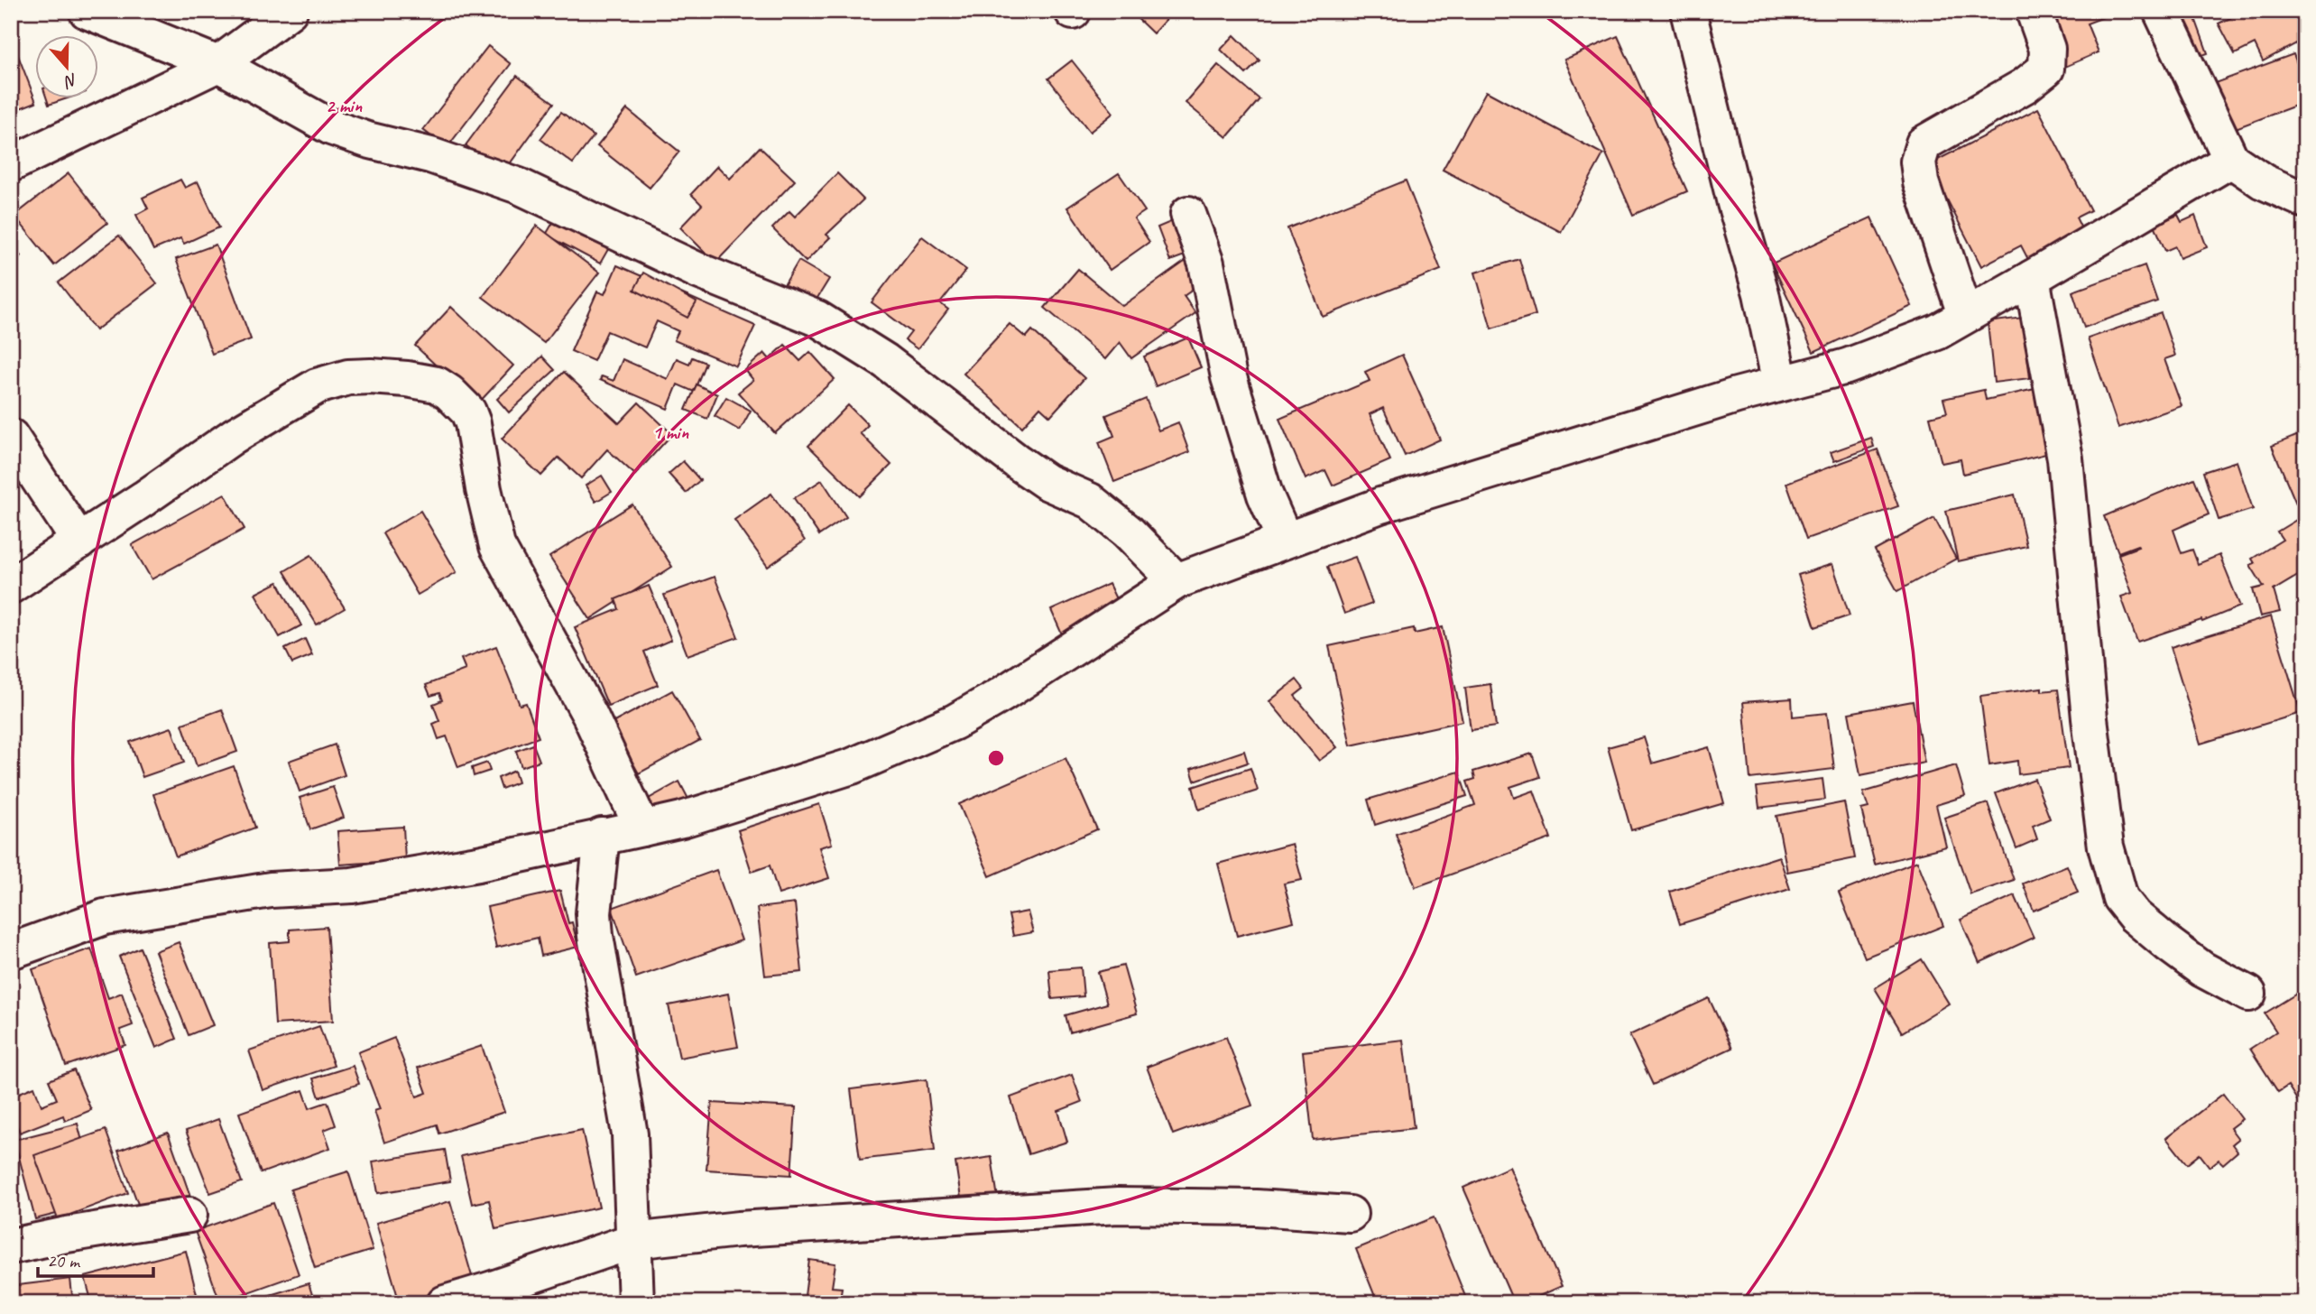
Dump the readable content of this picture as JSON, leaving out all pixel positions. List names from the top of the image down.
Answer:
{
  "scale_bar": "20 m",
  "north": "bottom",
  "rings": ["2 min", "1 min"]
}
